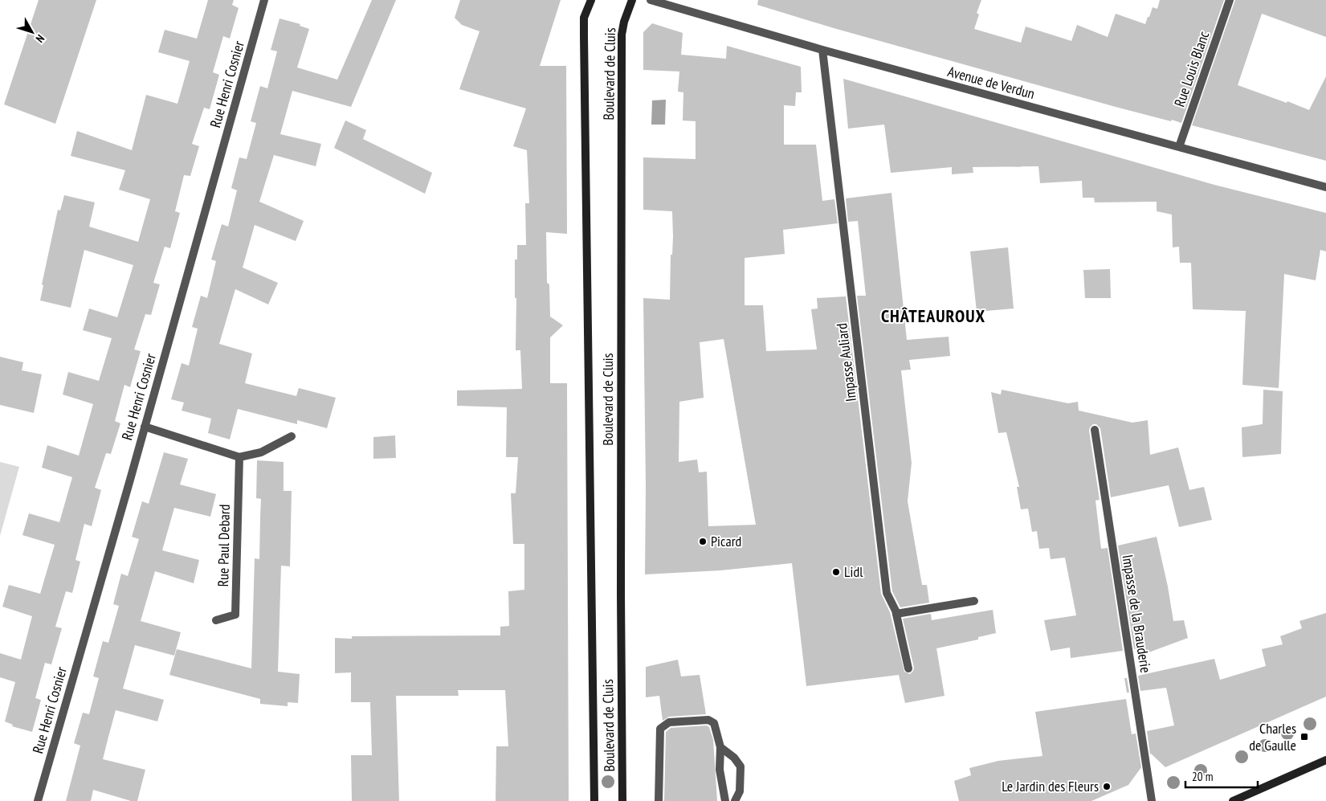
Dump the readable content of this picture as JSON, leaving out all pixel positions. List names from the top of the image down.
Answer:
{
  "streets": {
    "main road": ["Boulevard de Cluis"],
    "street": [
      "Rue Louis Blanc",
      "Avenue de Verdun",
      "Rue Henri Cosnier",
      "Impasse Auliard",
      "Rue Paul Debard",
      "Impasse de la Brauderie"
    ]
  },
  "crossings": [
    ["Rue Louis Blanc", "Avenue de Verdun"],
    ["Avenue de Verdun", "Impasse Auliard"]
  ],
  "districts": ["CHÂTEAUROUX"],
  "places": {
    "other": ["Picard", "Lidl", "Le Jardin des Fleurs"],
    "transit": ["Charles de Gaulle"]
  },
  "scale_bar": "20 m",
  "north": "bottom right"
}
